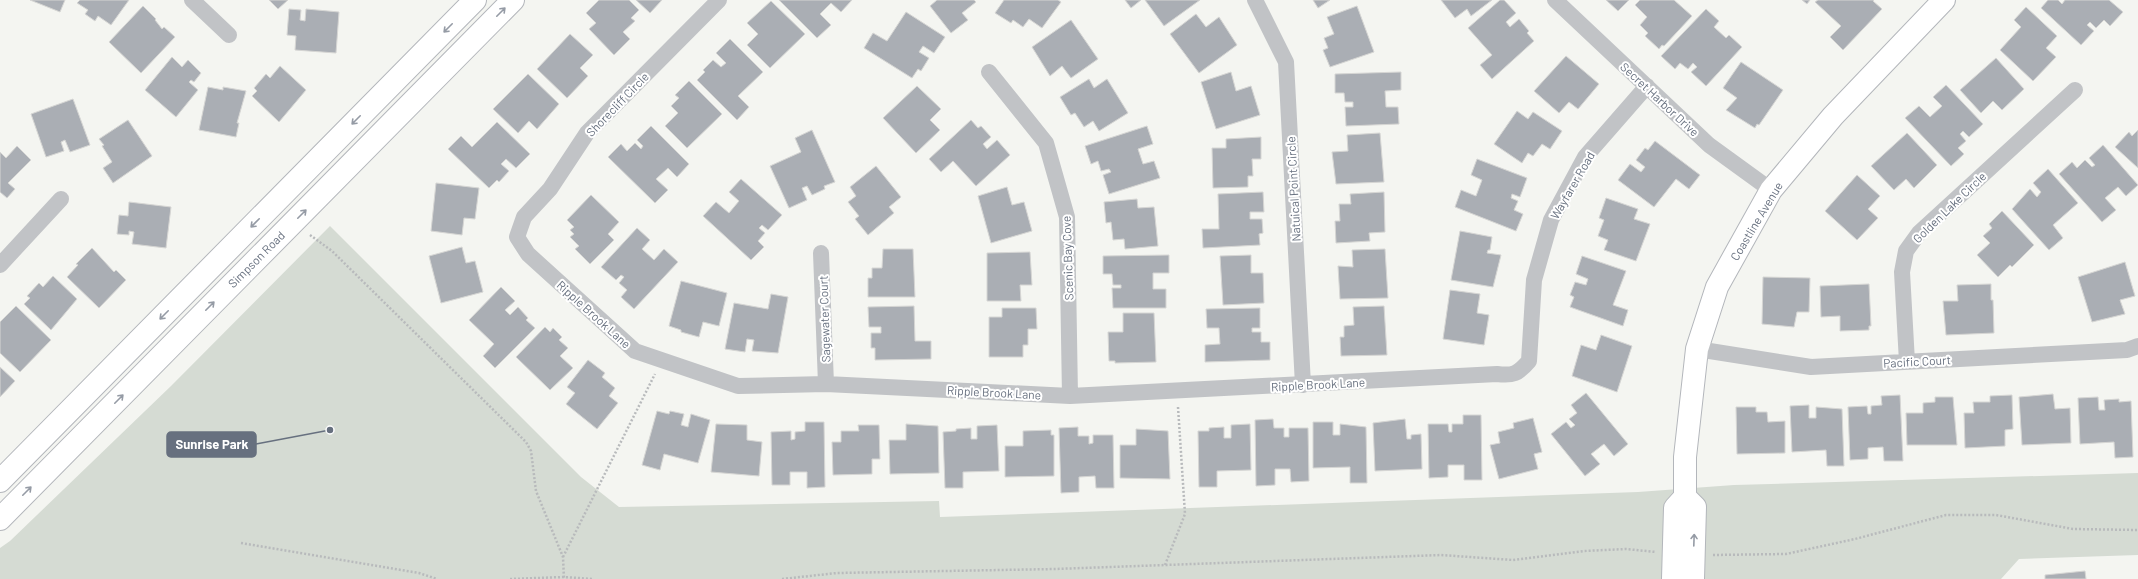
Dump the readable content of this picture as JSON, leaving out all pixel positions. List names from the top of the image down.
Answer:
{
  "streets": {
    "main road": ["Coastline Avenue", "Simpson Road"],
    "street": [
      "Secret Harbor Drive",
      "Shorecliff Circle",
      "Wayfarer Road",
      "Natuical Point Circle",
      "Golden Lake Circle",
      "Scenic Bay Cove",
      "Ripple Brook Lane",
      "Sagewater Court",
      "Pacific Court"
    ]
  },
  "crossings": [
    ["Secret Harbor Drive", "Wayfarer Road"],
    ["Secret Harbor Drive", "Coastline Avenue"],
    ["Shorecliff Circle", "Ripple Brook Lane"],
    ["Wayfarer Road", "Ripple Brook Lane"],
    ["Natuical Point Circle", "Ripple Brook Lane"],
    ["Golden Lake Circle", "Pacific Court"],
    ["Coastline Avenue", "Pacific Court"],
    ["Scenic Bay Cove", "Ripple Brook Lane"],
    ["Ripple Brook Lane", "Sagewater Court"]
  ],
  "places": ["Sunrise Park"]
}
